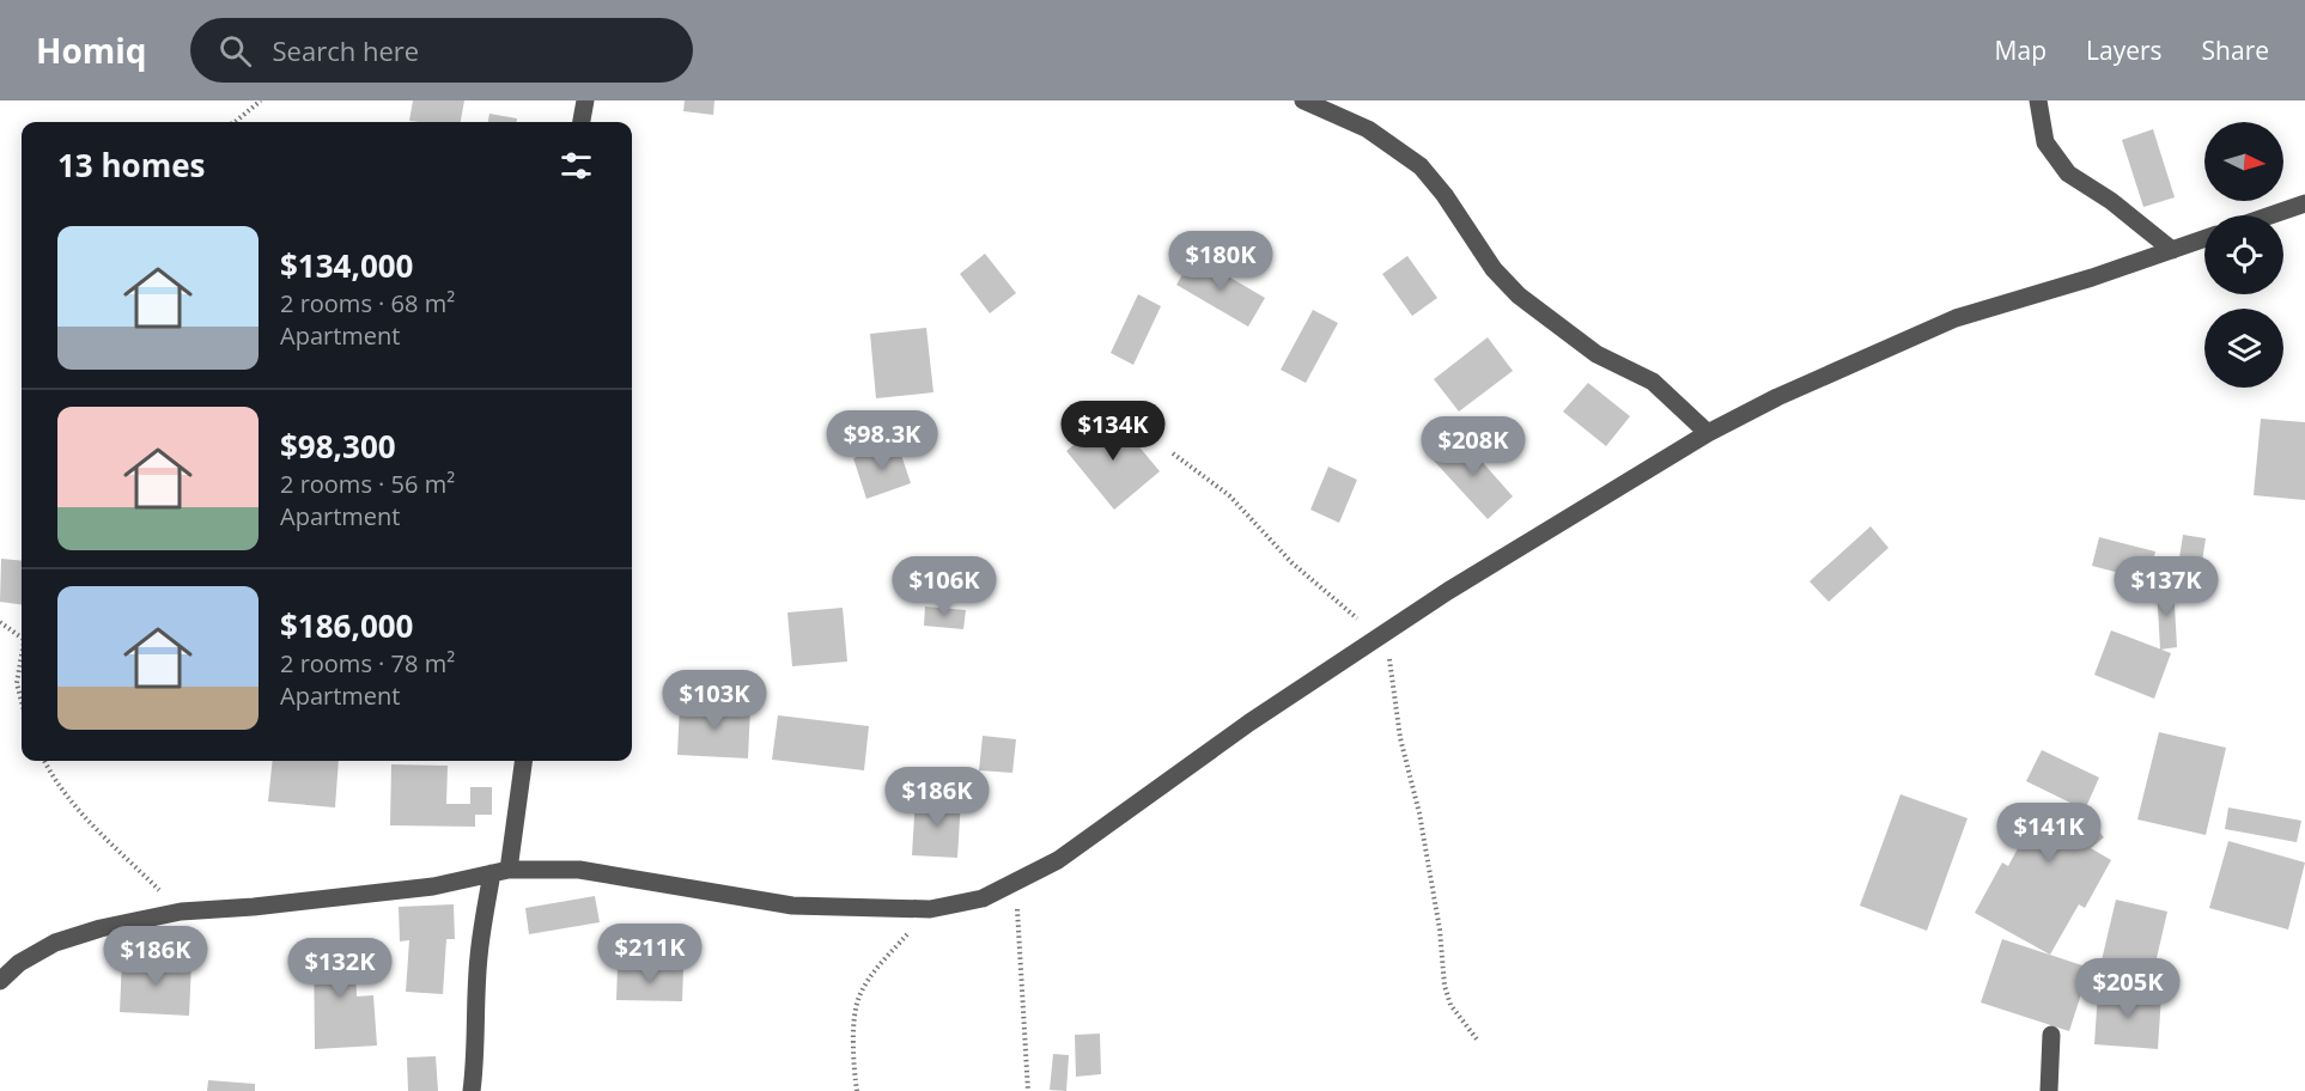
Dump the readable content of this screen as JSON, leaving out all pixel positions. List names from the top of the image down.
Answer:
{
  "north": "right",
  "page": {
    "header": "Homiq",
    "search": "Search here",
    "nav": ["Map", "Layers", "Share"],
    "heading": "13 homes",
    "list": [
      {
        "name": "$134,000",
        "note": "2 rooms · 68 m² · Apartment"
      },
      {
        "name": "$98,300",
        "note": "2 rooms · 56 m² · Apartment"
      },
      {
        "name": "$186,000",
        "note": "2 rooms · 78 m² · Apartment"
      }
    ],
    "price": [
      "$180K",
      "$134K",
      "$98.3K",
      "$208K",
      "$106K",
      "$137K",
      "$103K",
      "$186K",
      "$141K",
      "$211K",
      "$186K",
      "$132K",
      "$205K"
    ]
  }
}
